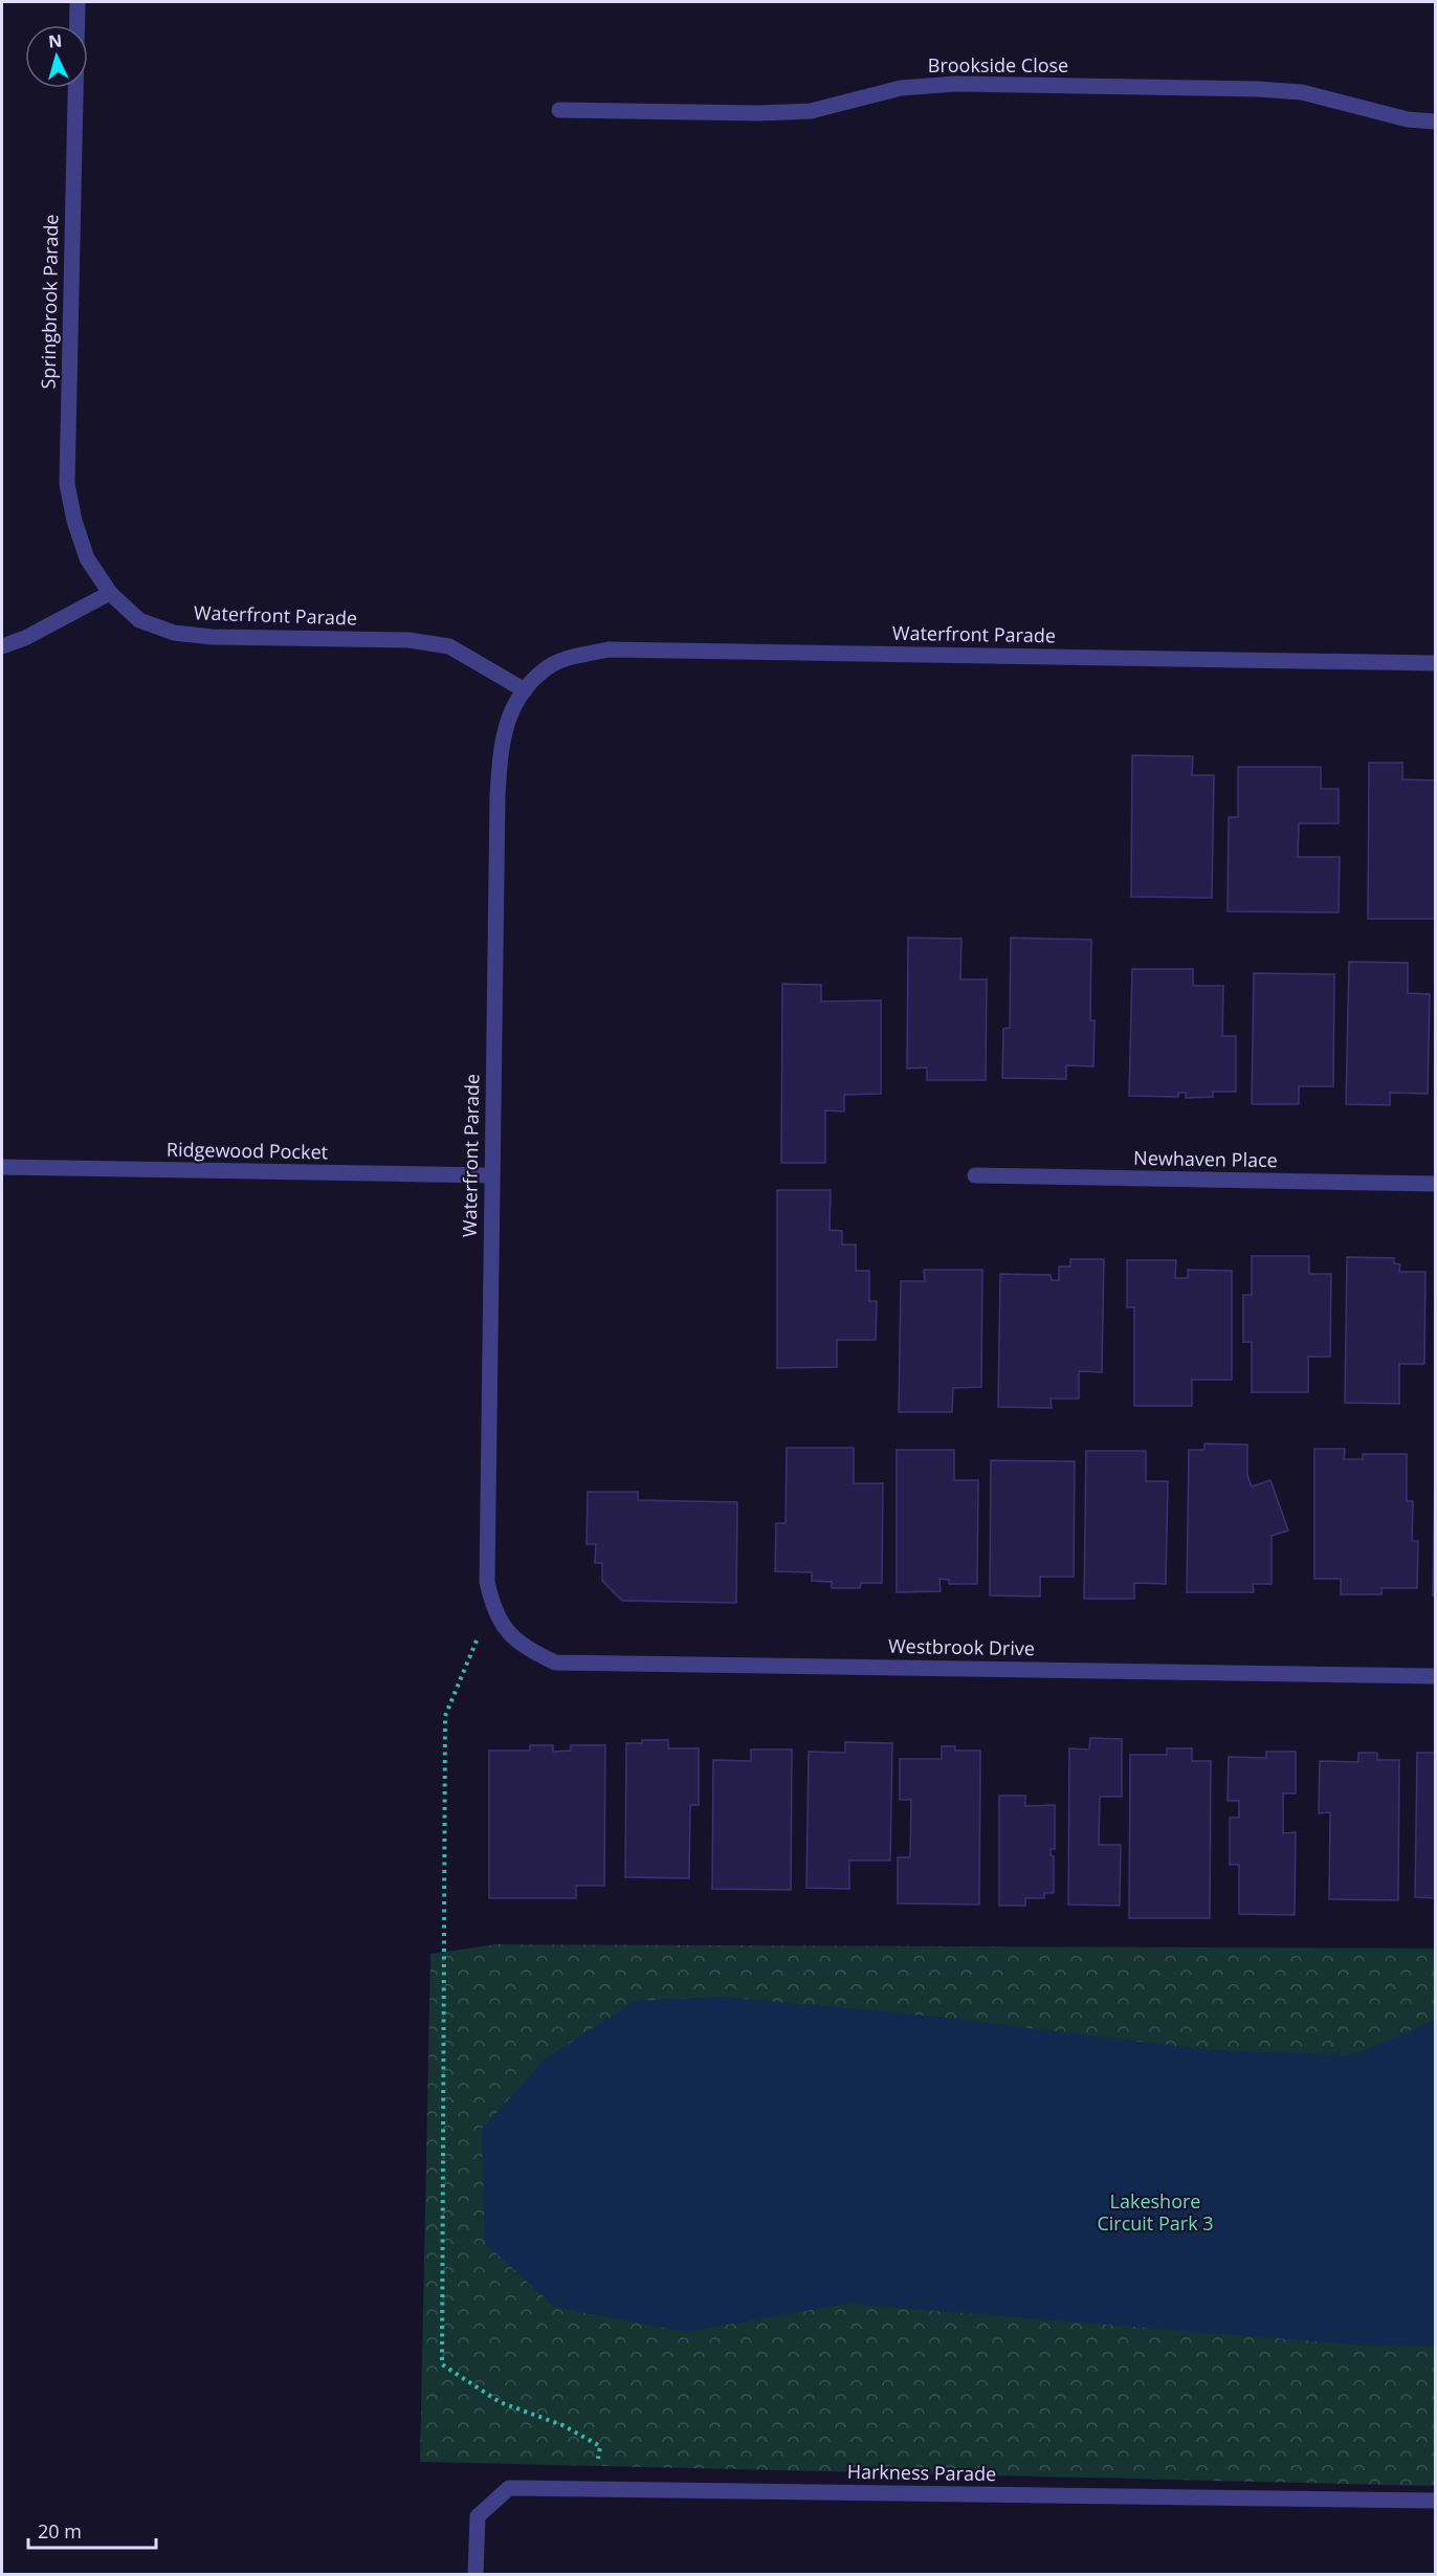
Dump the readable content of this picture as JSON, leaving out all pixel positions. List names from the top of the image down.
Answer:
{
  "streets": {
    "street": [
      "Brookside Close",
      "Springbrook Parade",
      "Waterfront Parade",
      "Ridgewood Pocket",
      "Newhaven Place",
      "Westbrook Drive",
      "Harkness Parade"
    ]
  },
  "crossings": [
    ["Springbrook Parade", "Waterfront Parade"],
    ["Waterfront Parade", "Ridgewood Pocket"],
    ["Waterfront Parade", "Westbrook Drive"]
  ],
  "parks": ["Lakeshore Circuit Park 3"],
  "scale_bar": "20 m",
  "north": "top"
}
